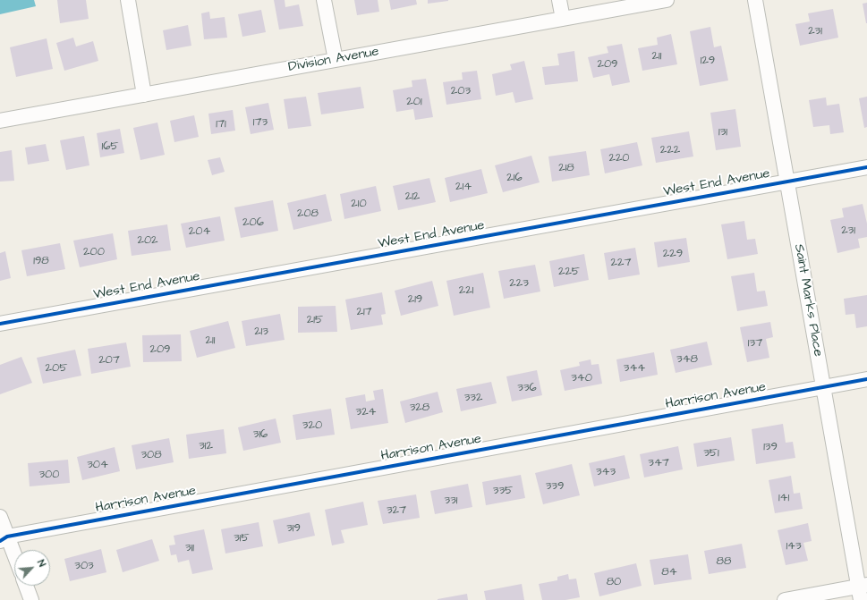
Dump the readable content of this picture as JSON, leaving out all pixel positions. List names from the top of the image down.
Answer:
{
  "streets": {
    "street": [
      "Division Avenue",
      "West End Avenue",
      "Saint Marks Place",
      "Harrison Avenue"
    ]
  },
  "crossings": [
    ["West End Avenue", "Saint Marks Place"],
    ["Saint Marks Place", "Harrison Avenue"]
  ],
  "house_numbers": [
    "231",
    "211",
    "129",
    "209",
    "203",
    "201",
    "173",
    "171",
    "131",
    "165",
    "222",
    "220",
    "218",
    "216",
    "214",
    "212",
    "210",
    "208",
    "206",
    "231",
    "204",
    "202",
    "200",
    "229",
    "198",
    "227",
    "225",
    "223",
    "221",
    "219",
    "217",
    "215",
    "213",
    "211",
    "137",
    "209",
    "348",
    "207",
    "205",
    "344",
    "340",
    "336",
    "332",
    "328",
    "324",
    "320",
    "316",
    "312",
    "139",
    "351",
    "308",
    "347",
    "304",
    "343",
    "300",
    "339",
    "335",
    "141",
    "331",
    "327",
    "319",
    "315",
    "143",
    "311",
    "88",
    "303",
    "84",
    "80"
  ],
  "north": "top right"
}
